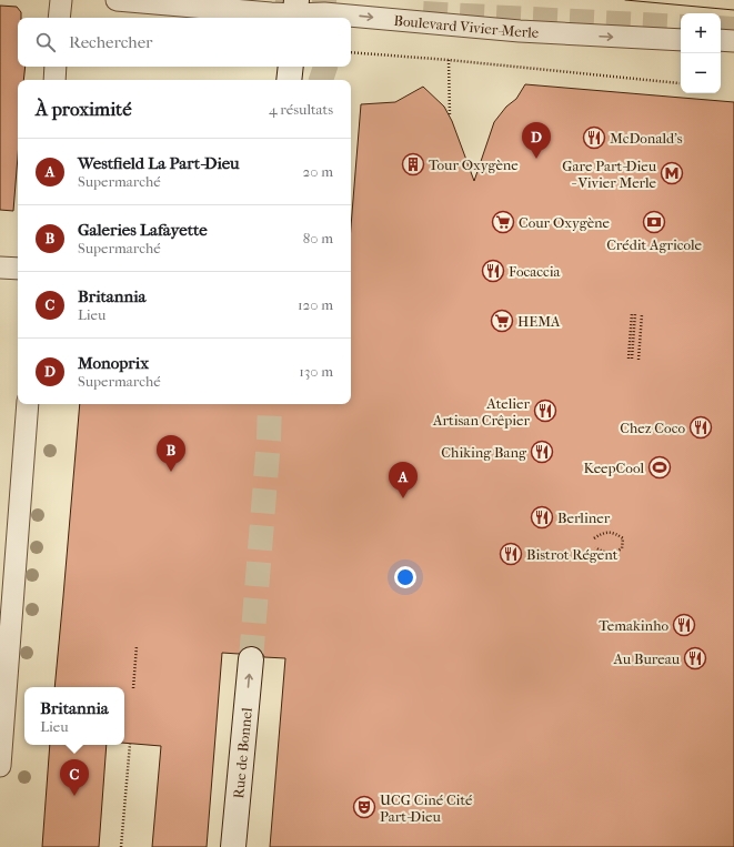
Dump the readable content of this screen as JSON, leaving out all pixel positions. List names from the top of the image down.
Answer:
{
  "streets": {
    "main road": ["Rue de Bonnel"],
    "street": ["Boulevard Vivier-Merle"]
  },
  "one_way": ["Boulevard Vivier-Merle", "Rue de Bonnel"],
  "places": {
    "restaurant": [
      "McDonald's",
      "Focaccia",
      "Atelier Artisan Crêpier",
      "Chez Coco",
      "Chiking Bang",
      "Berliner",
      "Bistrot Régent",
      "Temakinho",
      "Au Bureau"
    ],
    "building": ["Tour Oxygène"],
    "metro station": ["Gare Part-Dieu - Vivier Merle"],
    "supermarket": ["Cour Oxygène", "HEMA"],
    "bank": ["Crédit Agricole"],
    "sports": ["KeepCool"],
    "theatre": ["UCG Ciné Cité Part-Dieu"]
  },
  "page": {
    "map_buttons": ["+", "−"],
    "search": "Rechercher",
    "heading": ["À proximité", "4 résultats"],
    "pins": [
      "D",
      "B",
      "A",
      "C"
    ],
    "list": [
      {
        "mark": "A",
        "name": "Westfield La Part-Dieu",
        "note": "Supermarché",
        "value": "20 m"
      },
      {
        "mark": "B",
        "name": "Galeries Lafayette",
        "note": "Supermarché",
        "value": "80 m"
      },
      {
        "mark": "C",
        "name": "Britannia",
        "note": "Lieu",
        "value": "120 m"
      },
      {
        "mark": "D",
        "name": "Monoprix",
        "note": "Supermarché",
        "value": "130 m"
      }
    ],
    "popup": ["Britannia", "Lieu"]
  }
}
